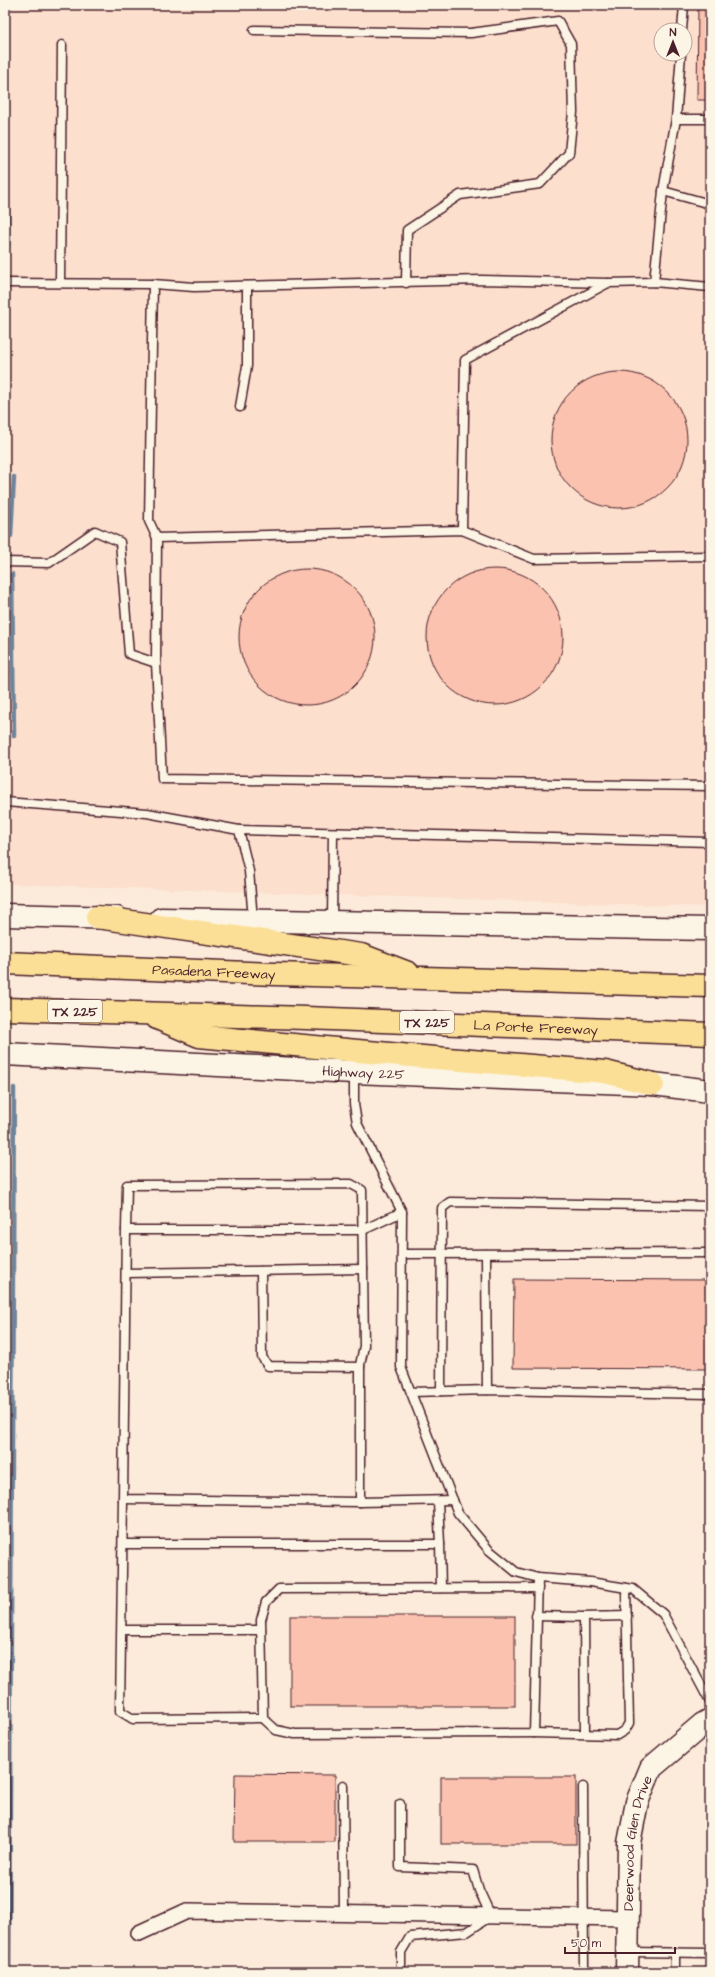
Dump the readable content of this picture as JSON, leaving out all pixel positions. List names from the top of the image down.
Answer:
{
  "streets": {
    "highway": ["Pasadena Freeway", "TX 225", "La Porte Freeway"],
    "main road": ["Highway 225", "Deerwood Glen Drive"]
  },
  "crossings": [
    ["TX 225", "La Porte Freeway"]
  ],
  "scale_bar": "50 m",
  "north": "top"
}
